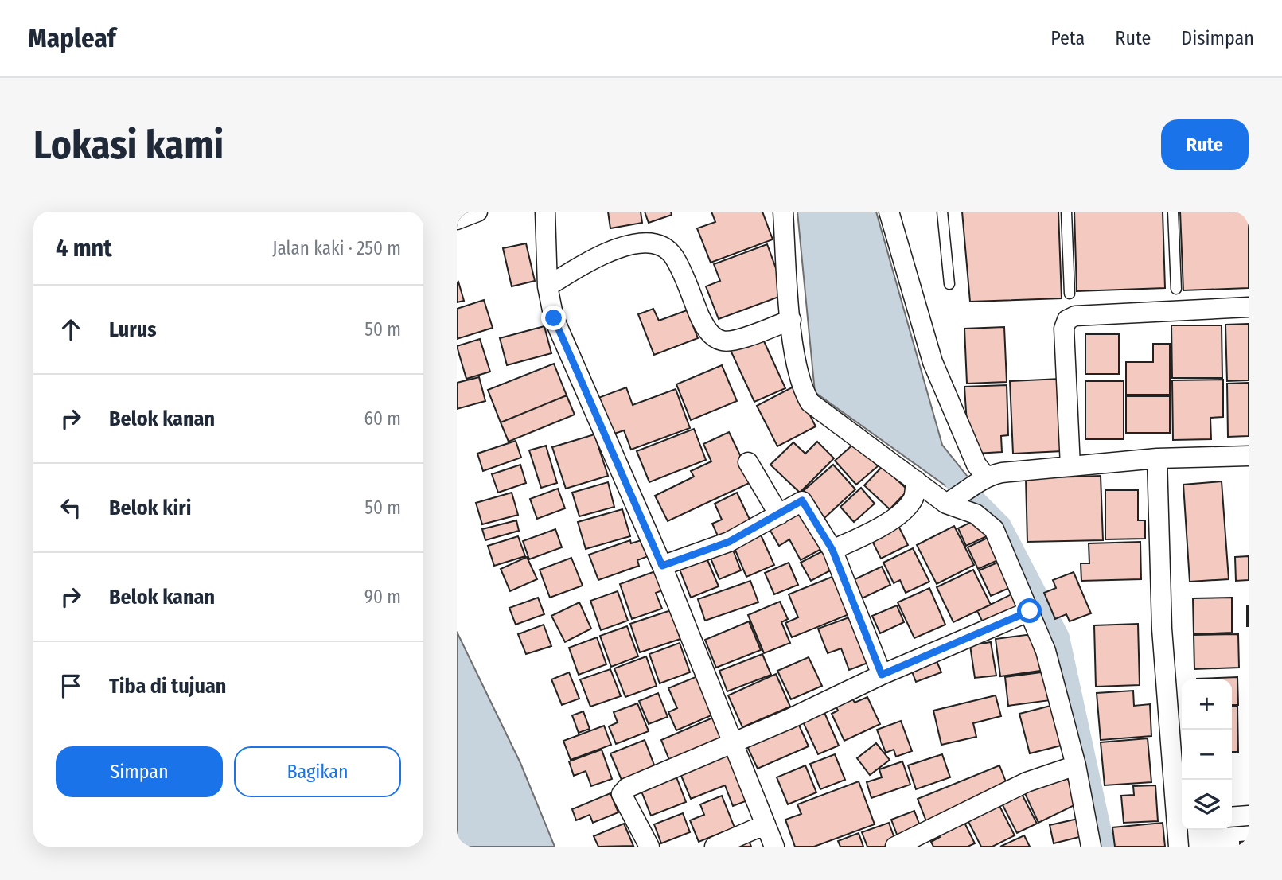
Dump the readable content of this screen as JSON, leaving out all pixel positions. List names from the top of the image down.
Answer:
{
  "page": {
    "header": "Mapleaf",
    "nav": ["Peta", "Rute", "Disimpan"],
    "buttons": [
      "Rute",
      ["Simpan", "Bagikan"]
    ],
    "title": "Lokasi kami",
    "heading": ["4 mnt", "Jalan kaki · 250 m"],
    "list": [
      ["Lurus", "50 m"],
      ["Belok kanan", "60 m"],
      ["Belok kiri", "50 m"],
      ["Belok kanan", "90 m"],
      "Tiba di tujuan"
    ],
    "map_buttons": ["+", "−"]
  }
}
